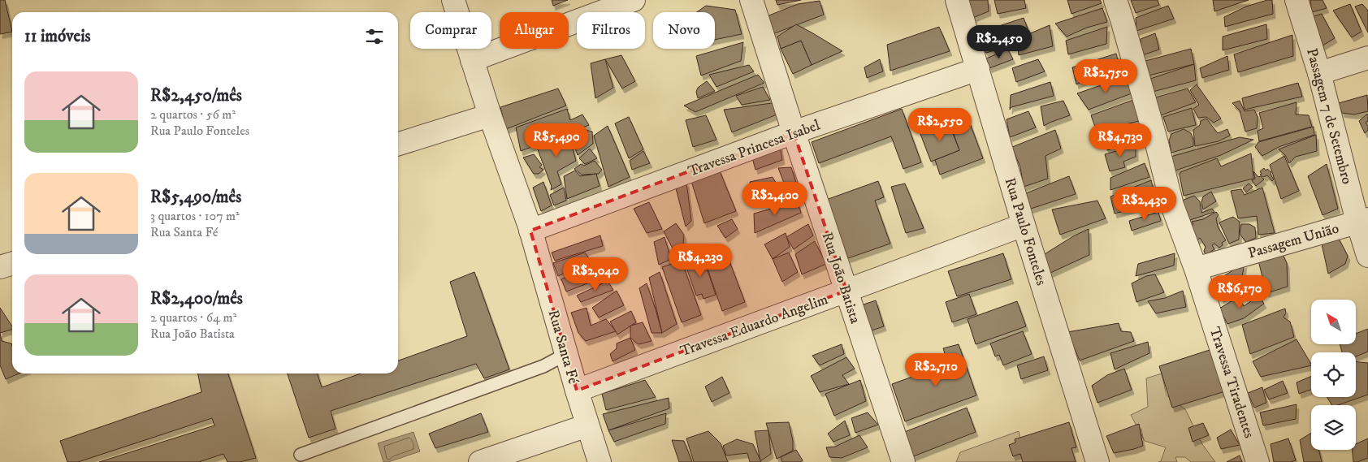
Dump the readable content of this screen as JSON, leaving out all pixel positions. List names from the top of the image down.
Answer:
{
  "streets": {
    "street": [
      "Passagem 7 de Setembro",
      "Travessa Princesa Isabel",
      "Rua Paulo Fonteles",
      "Passagem União",
      "Rua João Batista",
      "Travessa Eduardo Angelim",
      "Rua Santa Fé",
      "Travessa Tiradentes"
    ]
  },
  "crossings": [
    ["Passagem 7 de Setembro", "Passagem União"],
    ["Travessa Princesa Isabel", "Rua Paulo Fonteles"],
    ["Travessa Princesa Isabel", "Rua João Batista"],
    ["Travessa Princesa Isabel", "Rua Santa Fé"],
    ["Rua Paulo Fonteles", "Travessa Eduardo Angelim"],
    ["Passagem União", "Travessa Tiradentes"],
    ["Rua João Batista", "Travessa Eduardo Angelim"],
    ["Travessa Eduardo Angelim", "Rua Santa Fé"]
  ],
  "north": "top left",
  "page": {
    "chip": [
      "Comprar",
      "Alugar",
      "Filtros",
      "Novo"
    ],
    "heading": "11 imóveis",
    "price": [
      "R$2,450",
      "R$2,750",
      "R$2,550",
      "R$5,490",
      "R$4,730",
      "R$2,400",
      "R$2,430",
      "R$4,230",
      "R$2,040",
      "R$6,170",
      "R$2,710"
    ],
    "list": [
      {
        "name": "R$2,450/mês",
        "note": "2 quartos · 56 m² · Rua Paulo Fonteles"
      },
      {
        "name": "R$5,490/mês",
        "note": "3 quartos · 107 m² · Rua Santa Fé"
      },
      {
        "name": "R$2,400/mês",
        "note": "2 quartos · 64 m² · Rua João Batista"
      }
    ]
  }
}
